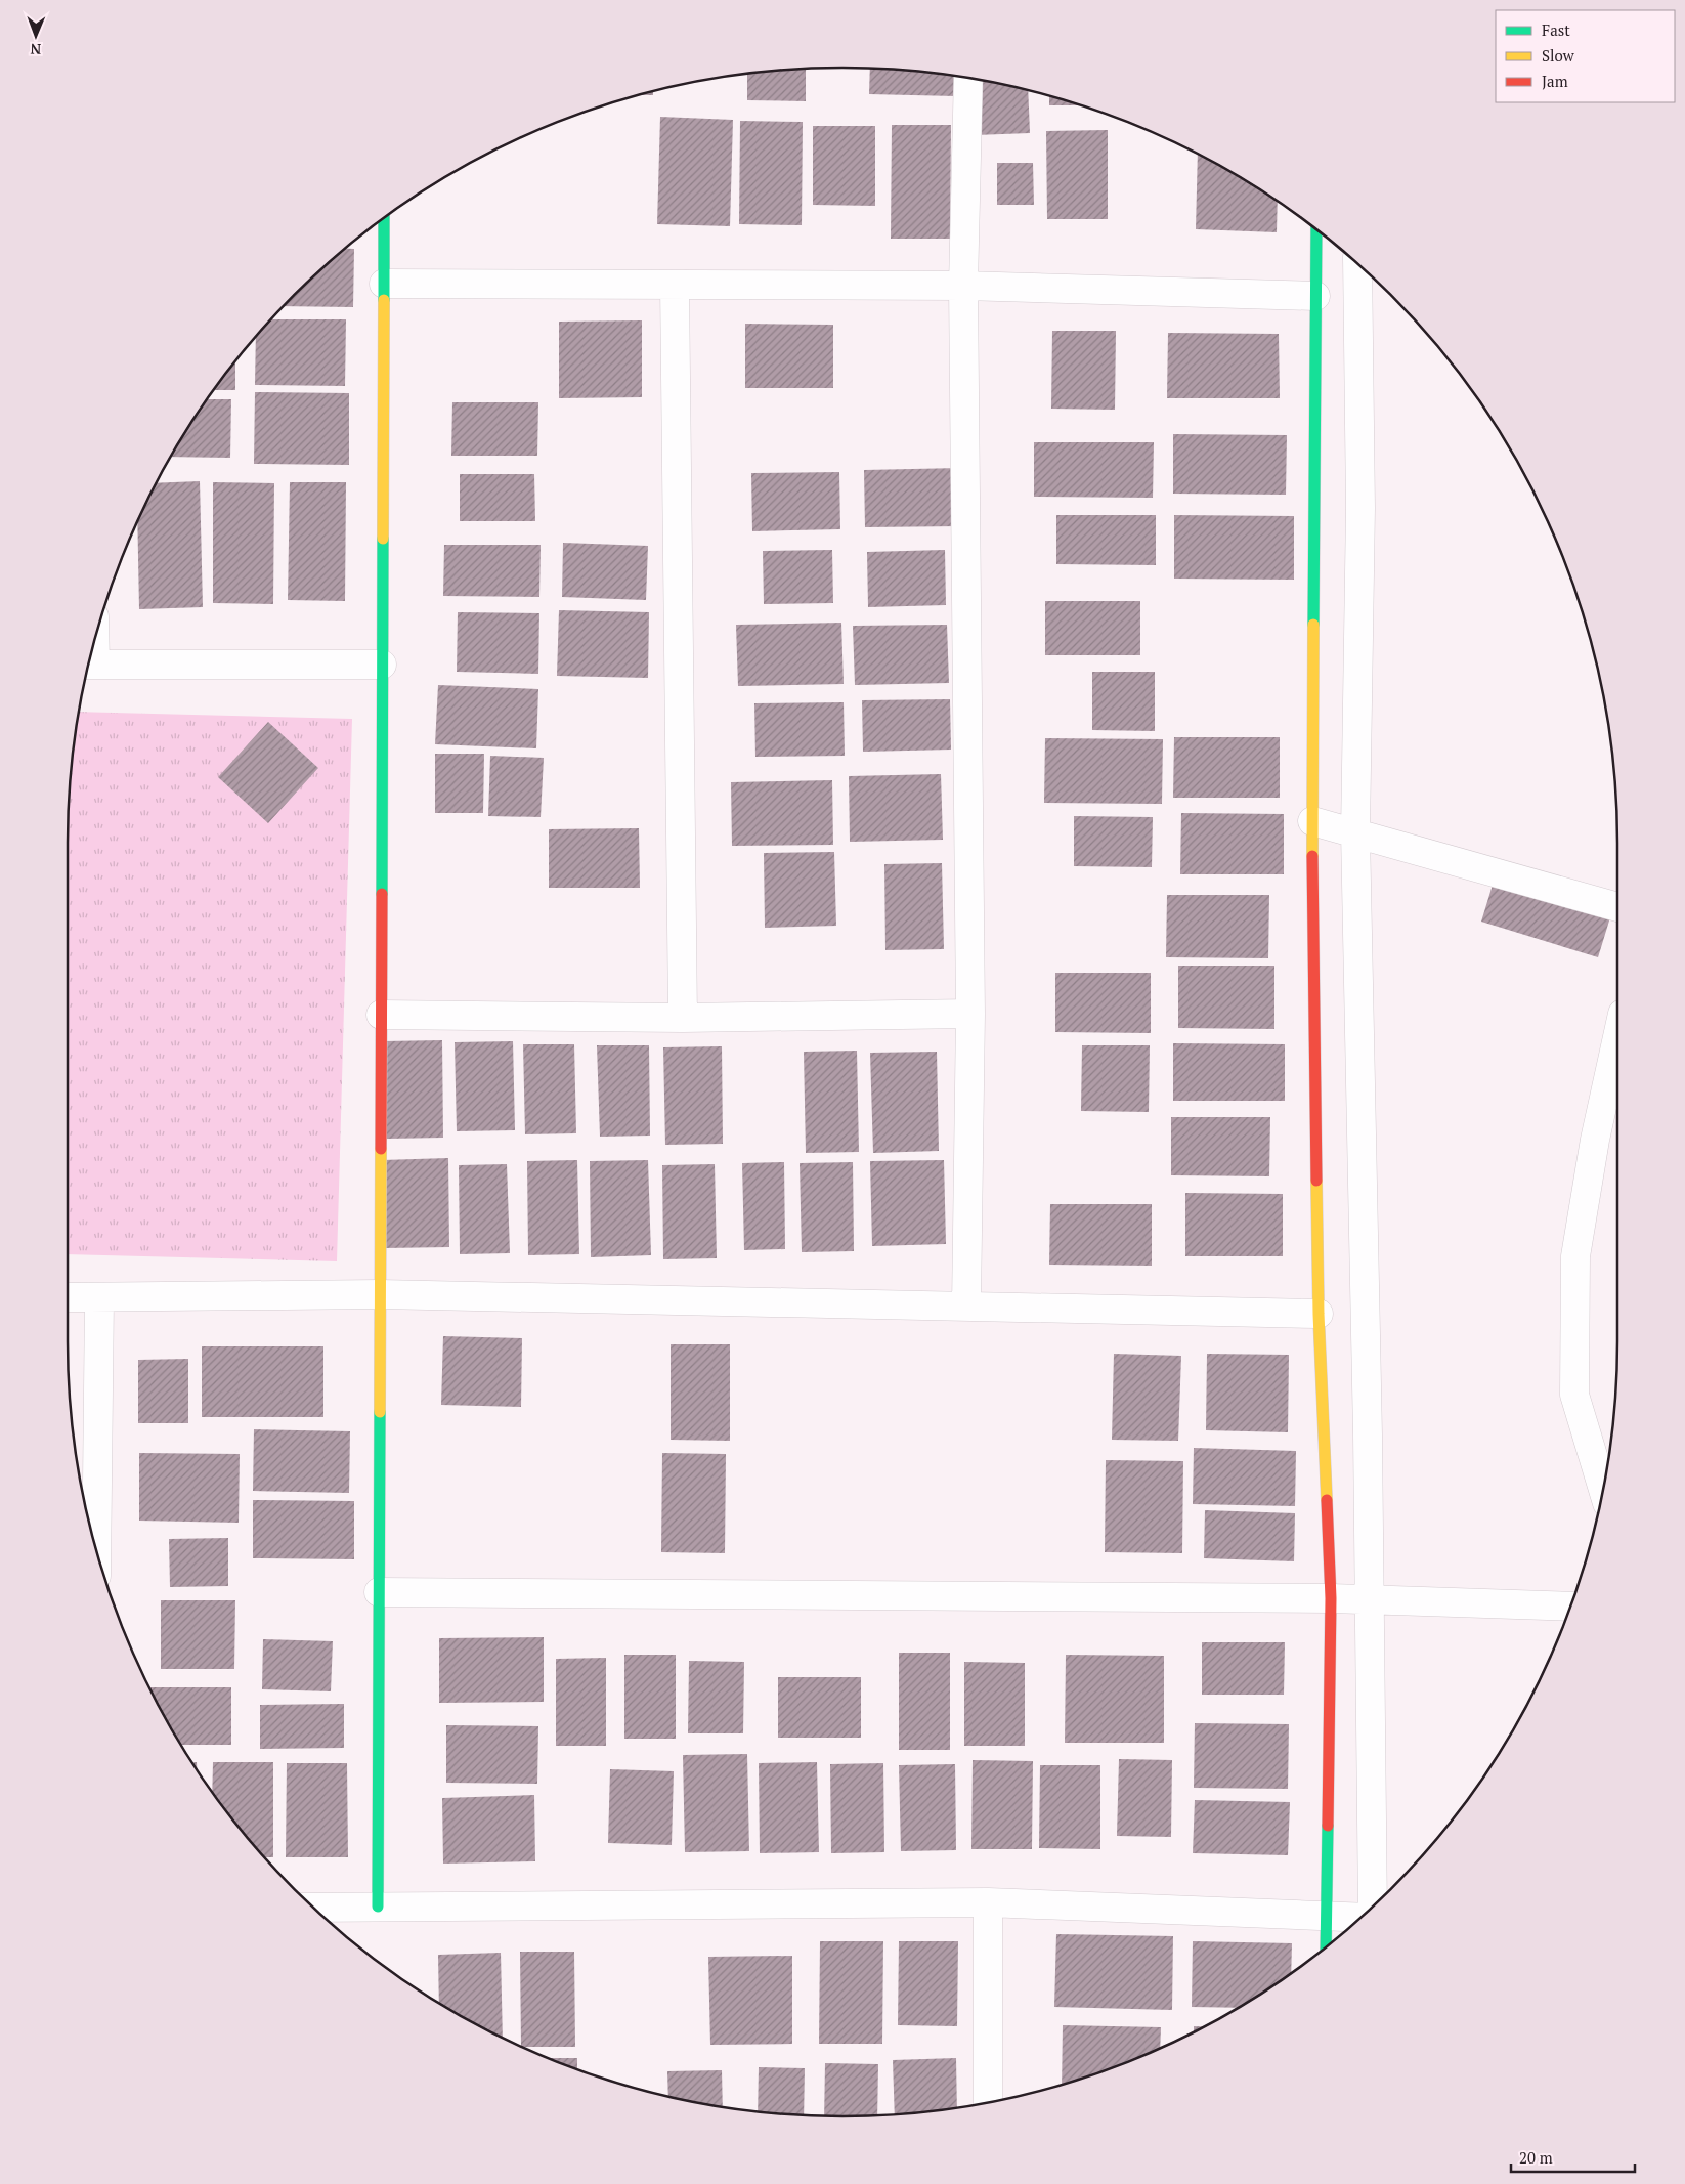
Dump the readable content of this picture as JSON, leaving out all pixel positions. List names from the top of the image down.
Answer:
{
  "legend": ["Fast", "Slow", "Jam"],
  "scale_bar": "20 m",
  "north": "bottom"
}
